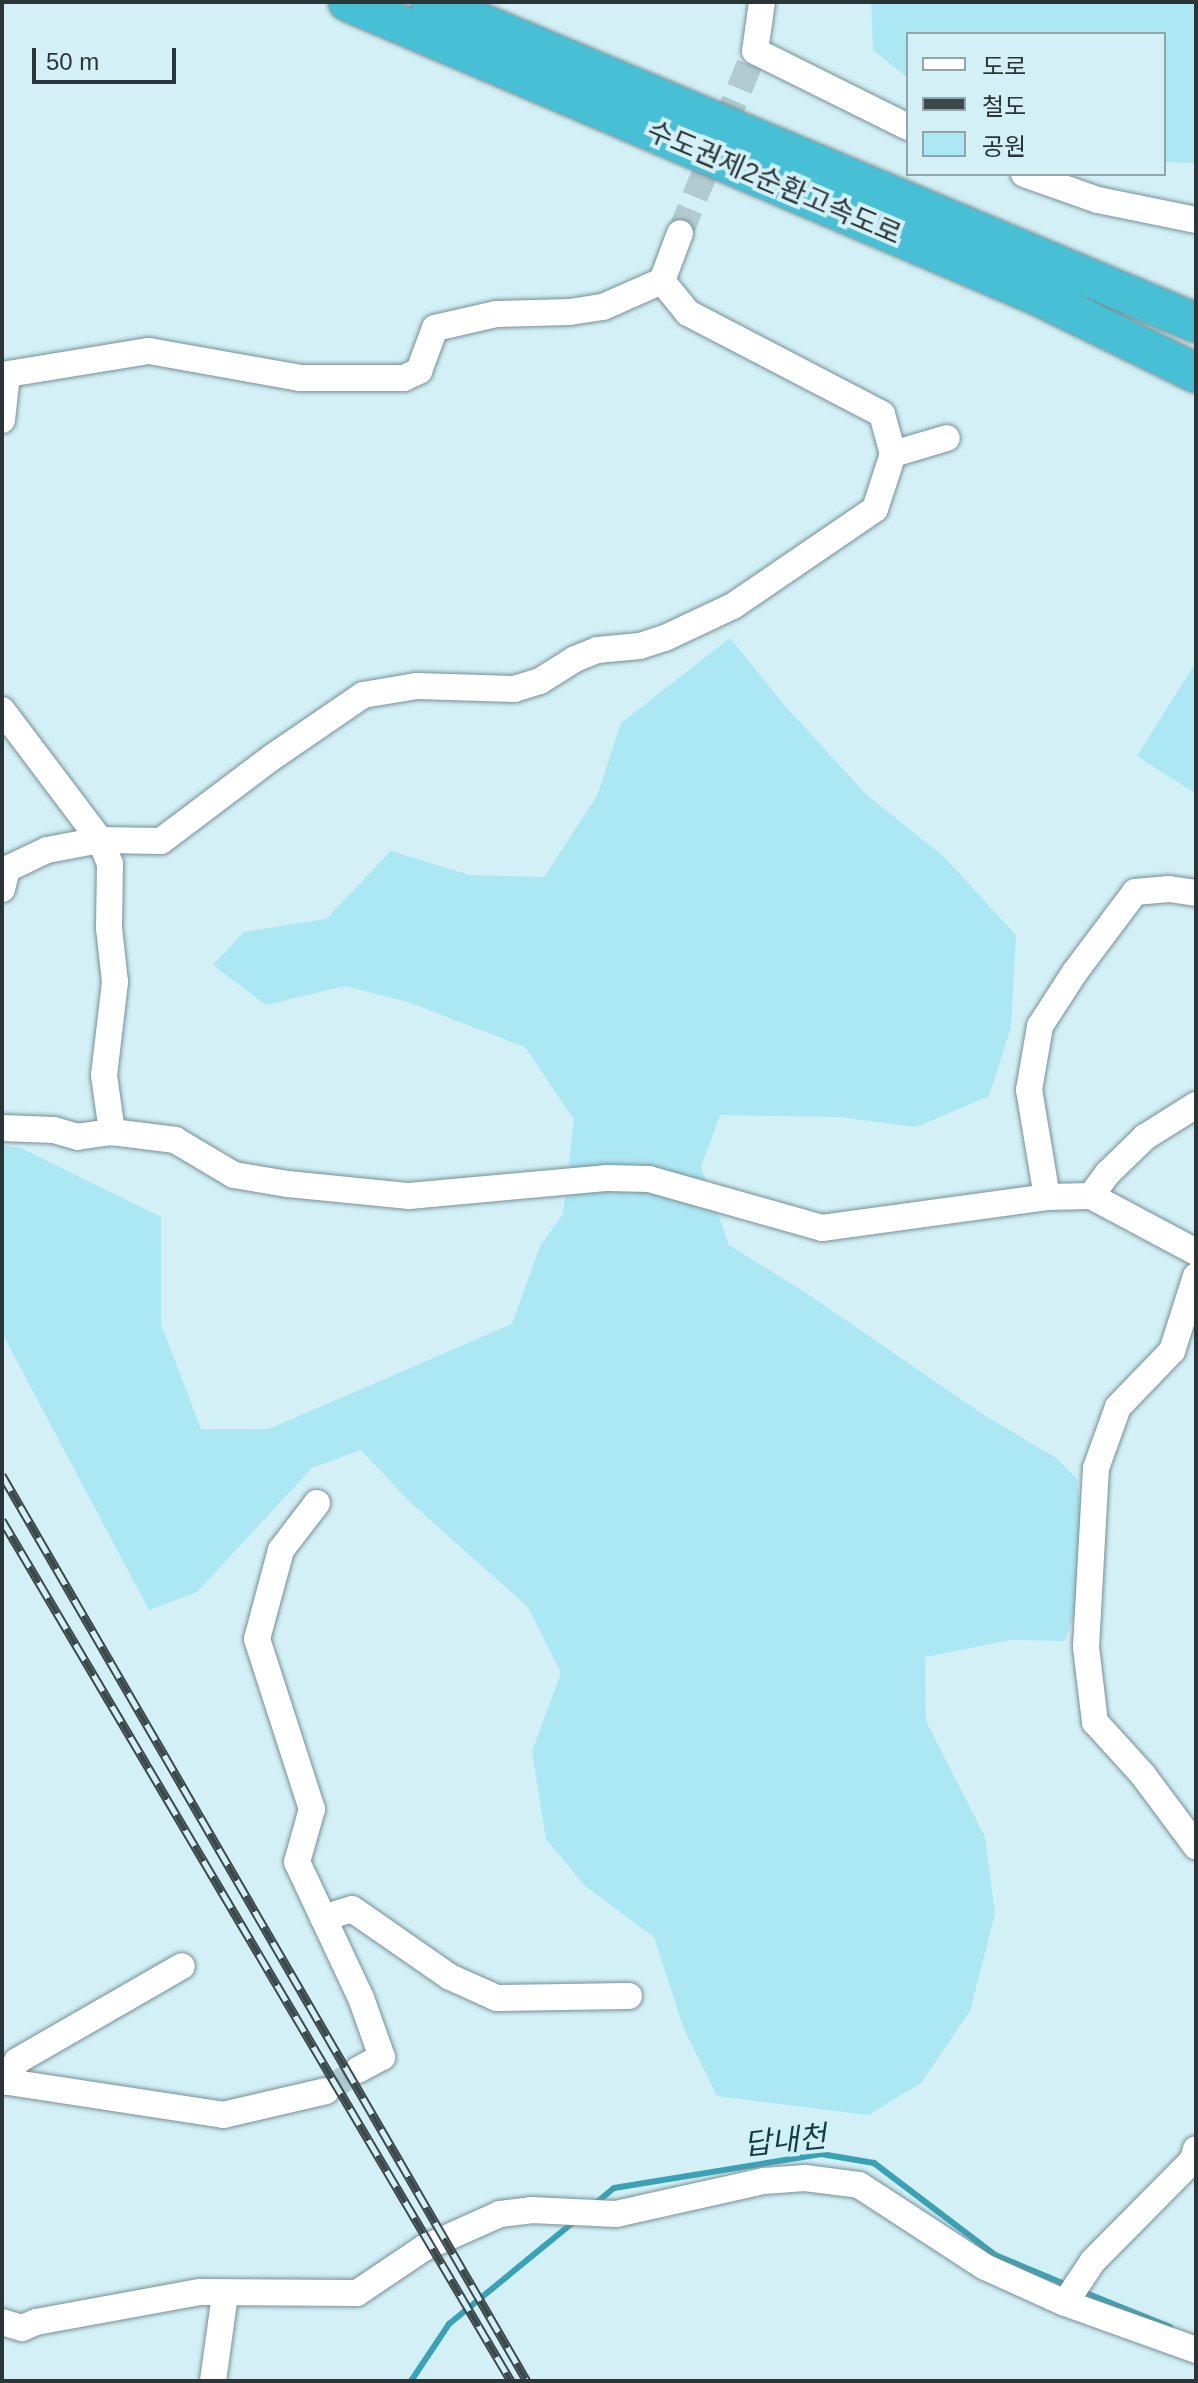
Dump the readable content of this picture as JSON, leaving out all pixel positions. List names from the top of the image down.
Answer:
{
  "streets": {
    "highway": ["수도권제2순환고속도로"]
  },
  "water": ["답내천"],
  "legend": ["도로", "철도", "공원"],
  "scale_bar": "50 m"
}
